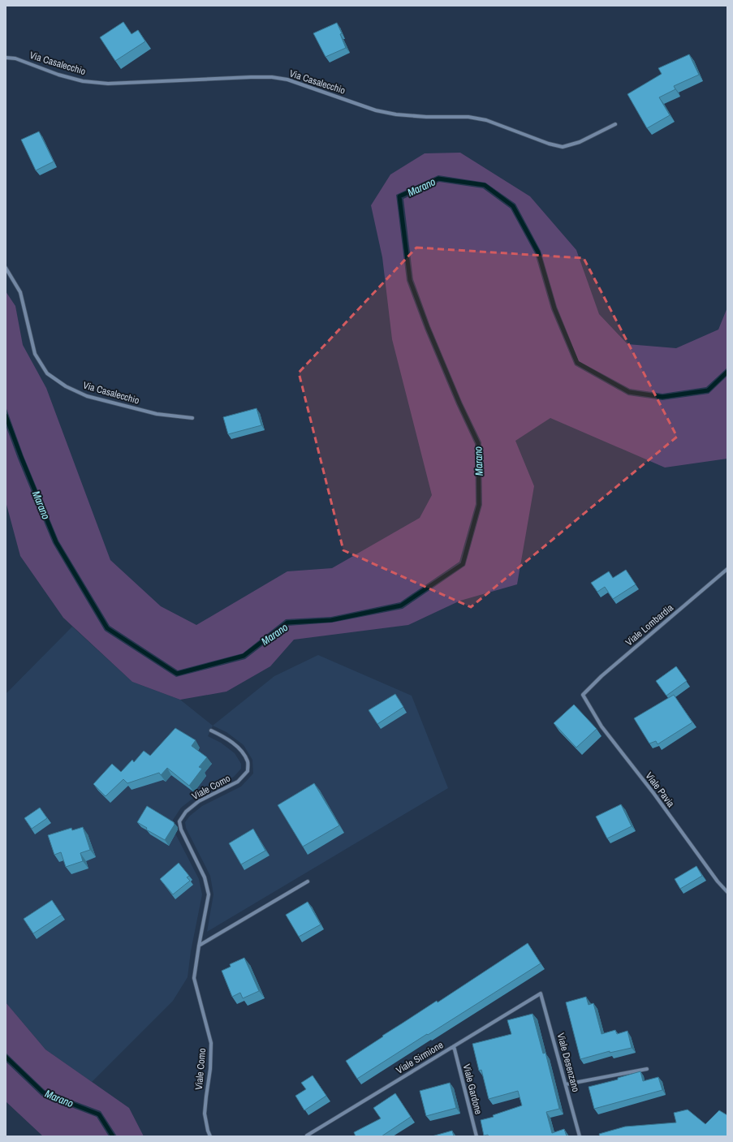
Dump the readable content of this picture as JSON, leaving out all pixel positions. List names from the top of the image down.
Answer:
{
  "streets": {
    "street": [
      "Via Casalecchio",
      "Viale Lombardia",
      "Viale Como",
      "Viale Pavia",
      "Viale Sirmione",
      "Viale Desenzano",
      "Viale Gardone"
    ]
  },
  "crossings": [
    ["Viale Lombardia", "Viale Pavia"],
    ["Viale Sirmione", "Viale Desenzano"],
    ["Viale Sirmione", "Viale Gardone"]
  ],
  "water": ["Marano"]
}
